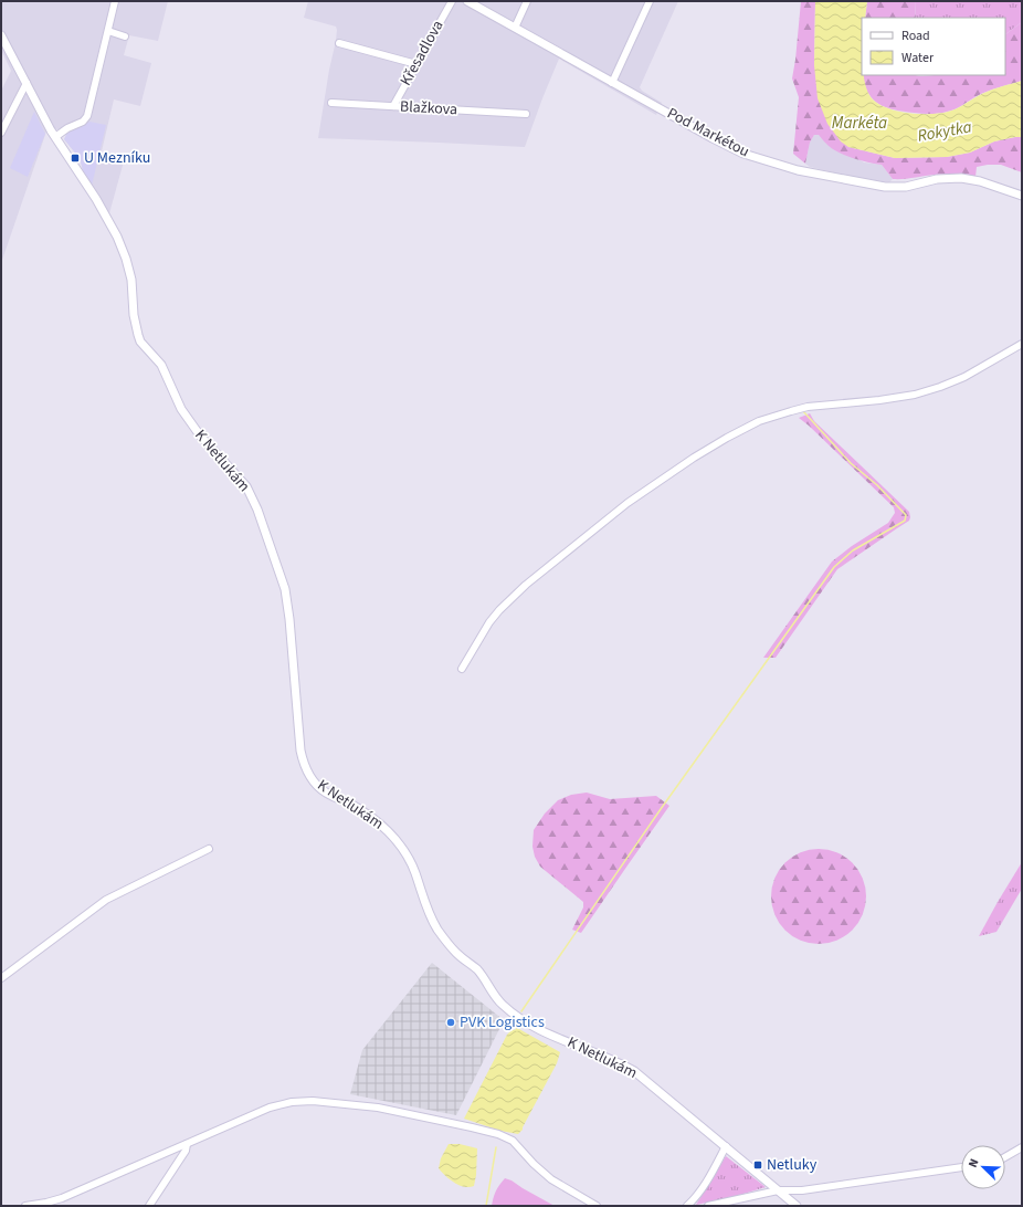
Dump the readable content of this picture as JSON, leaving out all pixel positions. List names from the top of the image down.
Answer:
{
  "streets": {
    "street": [
      "Křesadlova",
      "Blažkova",
      "Pod Markétou",
      "K Netlukám"
    ]
  },
  "crossings": [
    ["Křesadlova", "Blažkova"]
  ],
  "water": ["Markéta", "Rokytka"],
  "places": {
    "transit": ["U Mezníku", "Netluky"],
    "other": ["PVK Logistics"]
  },
  "legend": ["Road", "Water"],
  "north": "top left"
}
